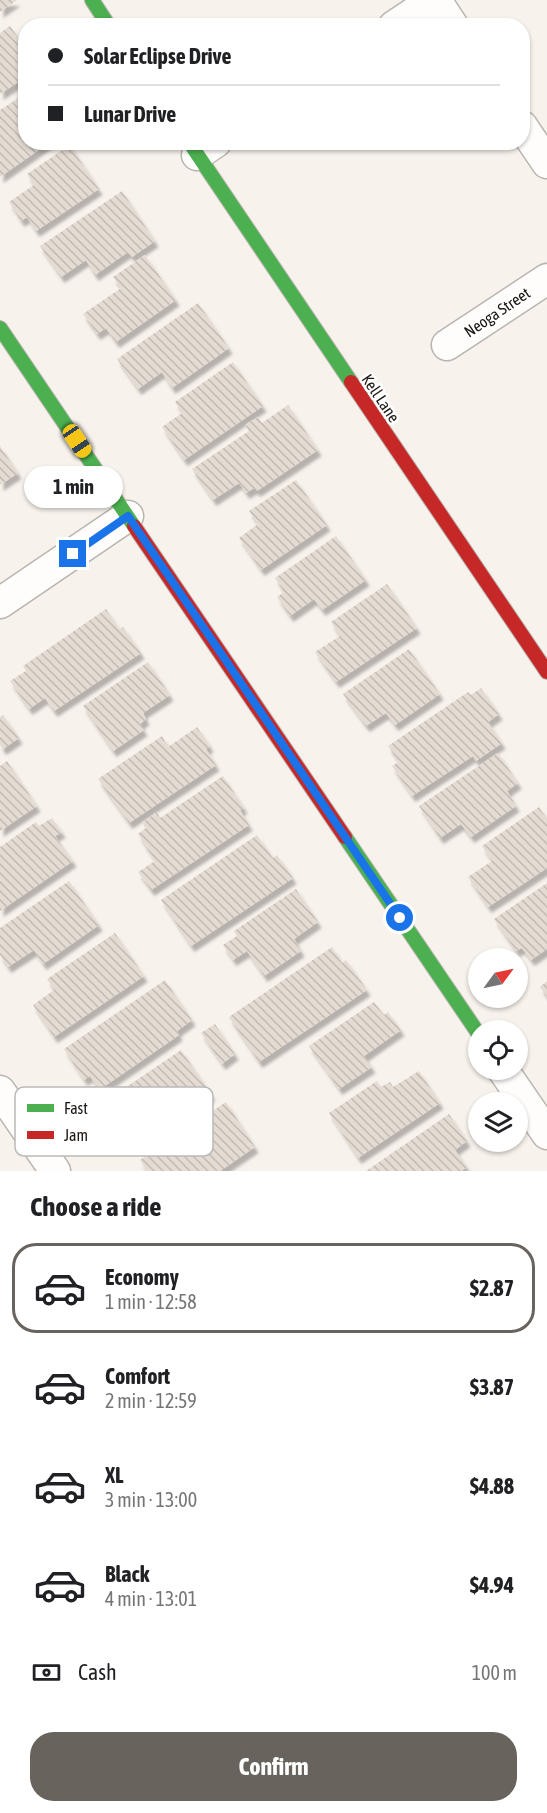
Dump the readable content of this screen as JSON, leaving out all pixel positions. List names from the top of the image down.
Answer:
{
  "streets": {
    "street": ["Neoga Street", "Kell Lane"]
  },
  "legend": ["Fast", "Jam"],
  "north": "top right",
  "page": {
    "banner": ["Solar Eclipse Drive", "Lunar Drive"],
    "bubble": "1 min",
    "heading": "Choose a ride",
    "list": [
      {
        "name": "Economy",
        "note": "1 min · 12:58",
        "value": "$2.87"
      },
      {
        "name": "Comfort",
        "note": "2 min · 12:59",
        "value": "$3.87"
      },
      {
        "name": "XL",
        "note": "3 min · 13:00",
        "value": "$4.88"
      },
      {
        "name": "Black",
        "note": "4 min · 13:01",
        "value": "$4.94"
      }
    ],
    "pay": ["Cash", "100 m"],
    "buttons": "Confirm"
  }
}
